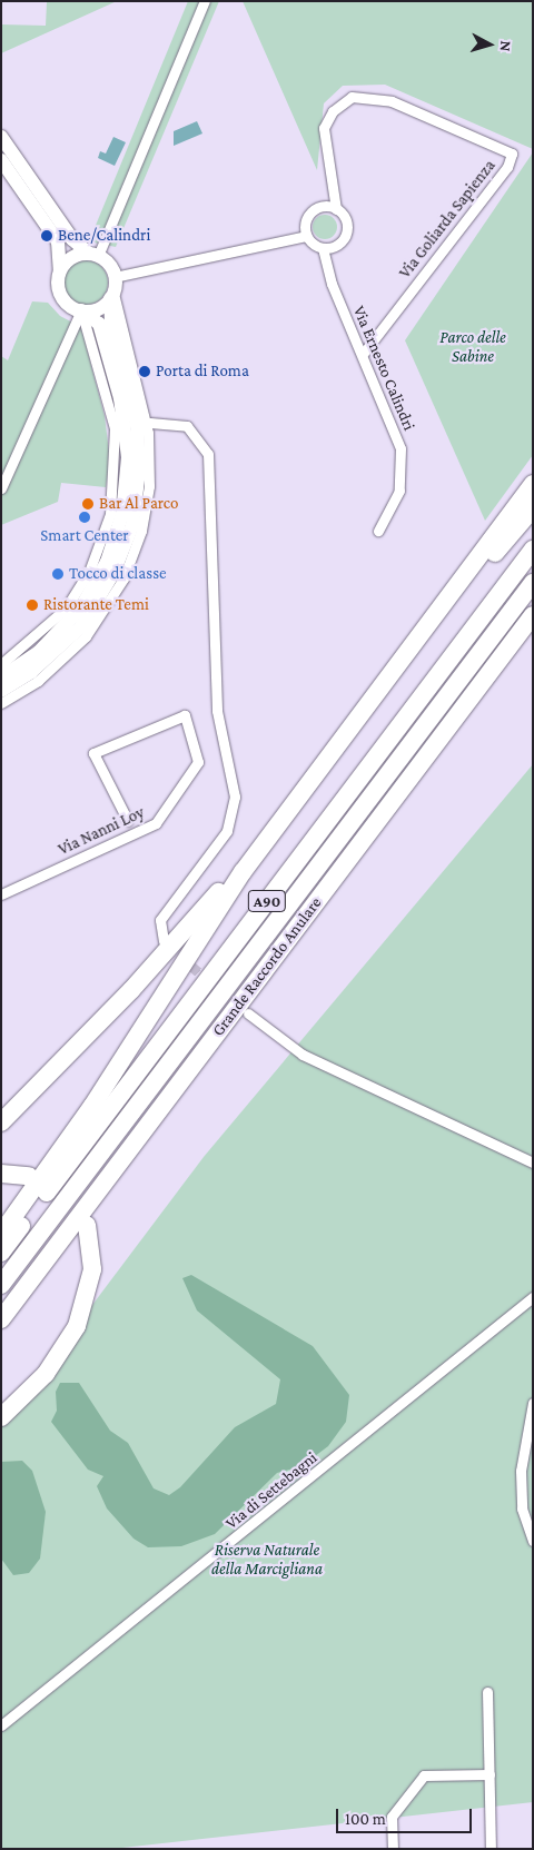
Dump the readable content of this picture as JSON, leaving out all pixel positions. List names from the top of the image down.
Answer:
{
  "streets": {
    "highway": ["A90", "Grande Raccordo Anulare"],
    "street": [
      "Via Goliarda Sapienza",
      "Via Ernesto Calindri",
      "Via Nanni Loy",
      "Via di Settebagni"
    ]
  },
  "crossings": [
    ["Via Goliarda Sapienza", "Via Ernesto Calindri"]
  ],
  "parks": ["Parco delle Sabine", "Riserva Naturale della Marcigliana"],
  "places": [
    "Bene/Calindri",
    "Porta di Roma",
    "Bar Al Parco",
    "Smart Center",
    "Tocco di classe",
    "Ristorante Temi"
  ],
  "scale_bar": "100 m",
  "north": "right"
}
